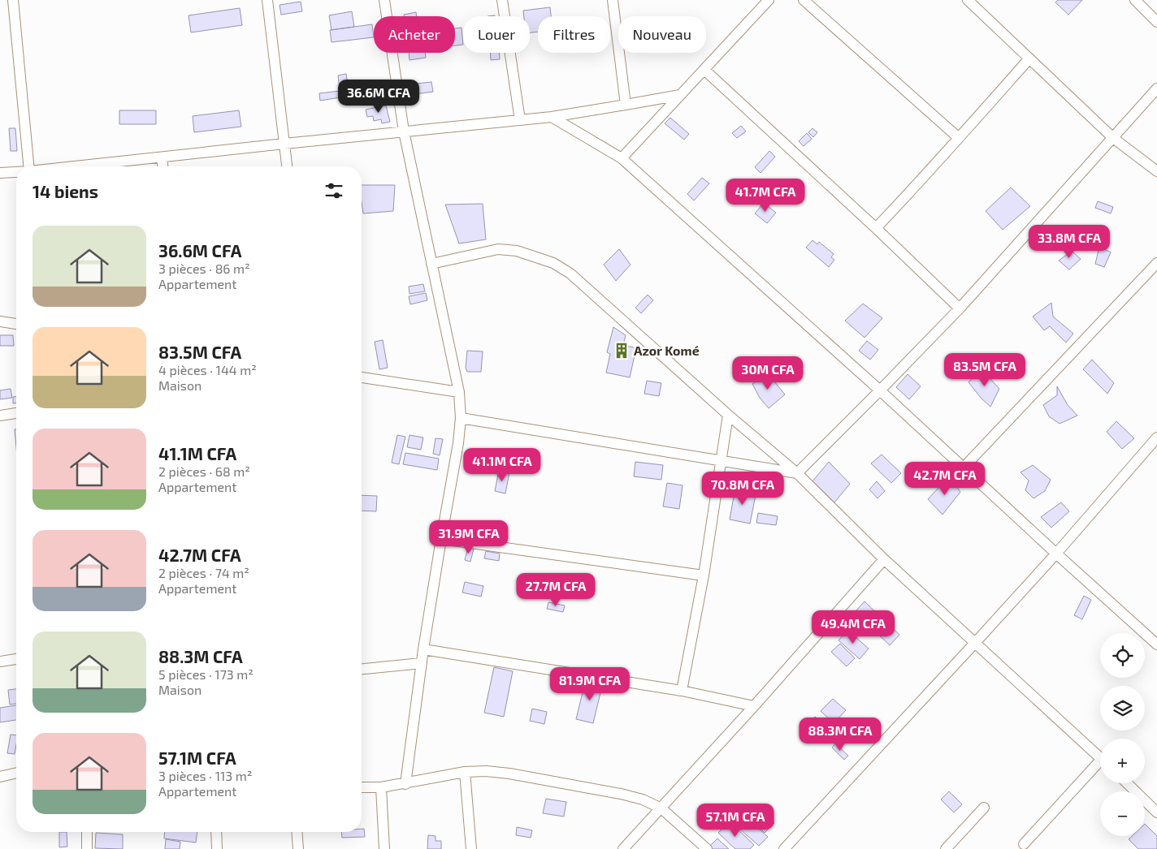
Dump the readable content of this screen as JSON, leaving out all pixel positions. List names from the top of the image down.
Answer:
{
  "places": {
    "building": ["Azor Komé"]
  },
  "page": {
    "chip": [
      "Acheter",
      "Louer",
      "Filtres",
      "Nouveau"
    ],
    "price": [
      "36.6M CFA",
      "41.7M CFA",
      "33.8M CFA",
      "83.5M CFA",
      "30M CFA",
      "41.1M CFA",
      "42.7M CFA",
      "70.8M CFA",
      "31.9M CFA",
      "27.7M CFA",
      "49.4M CFA",
      "81.9M CFA",
      "88.3M CFA",
      "57.1M CFA"
    ],
    "heading": "14 biens",
    "list": [
      {
        "name": "36.6M CFA",
        "note": "3 pièces · 86 m² · Appartement"
      },
      {
        "name": "83.5M CFA",
        "note": "4 pièces · 144 m² · Maison"
      },
      {
        "name": "41.1M CFA",
        "note": "2 pièces · 68 m² · Appartement"
      },
      {
        "name": "42.7M CFA",
        "note": "2 pièces · 74 m² · Appartement"
      },
      {
        "name": "88.3M CFA",
        "note": "5 pièces · 173 m² · Maison"
      },
      {
        "name": "57.1M CFA",
        "note": "3 pièces · 113 m² · Appartement"
      }
    ],
    "map_buttons": ["+", "−"]
  }
}
